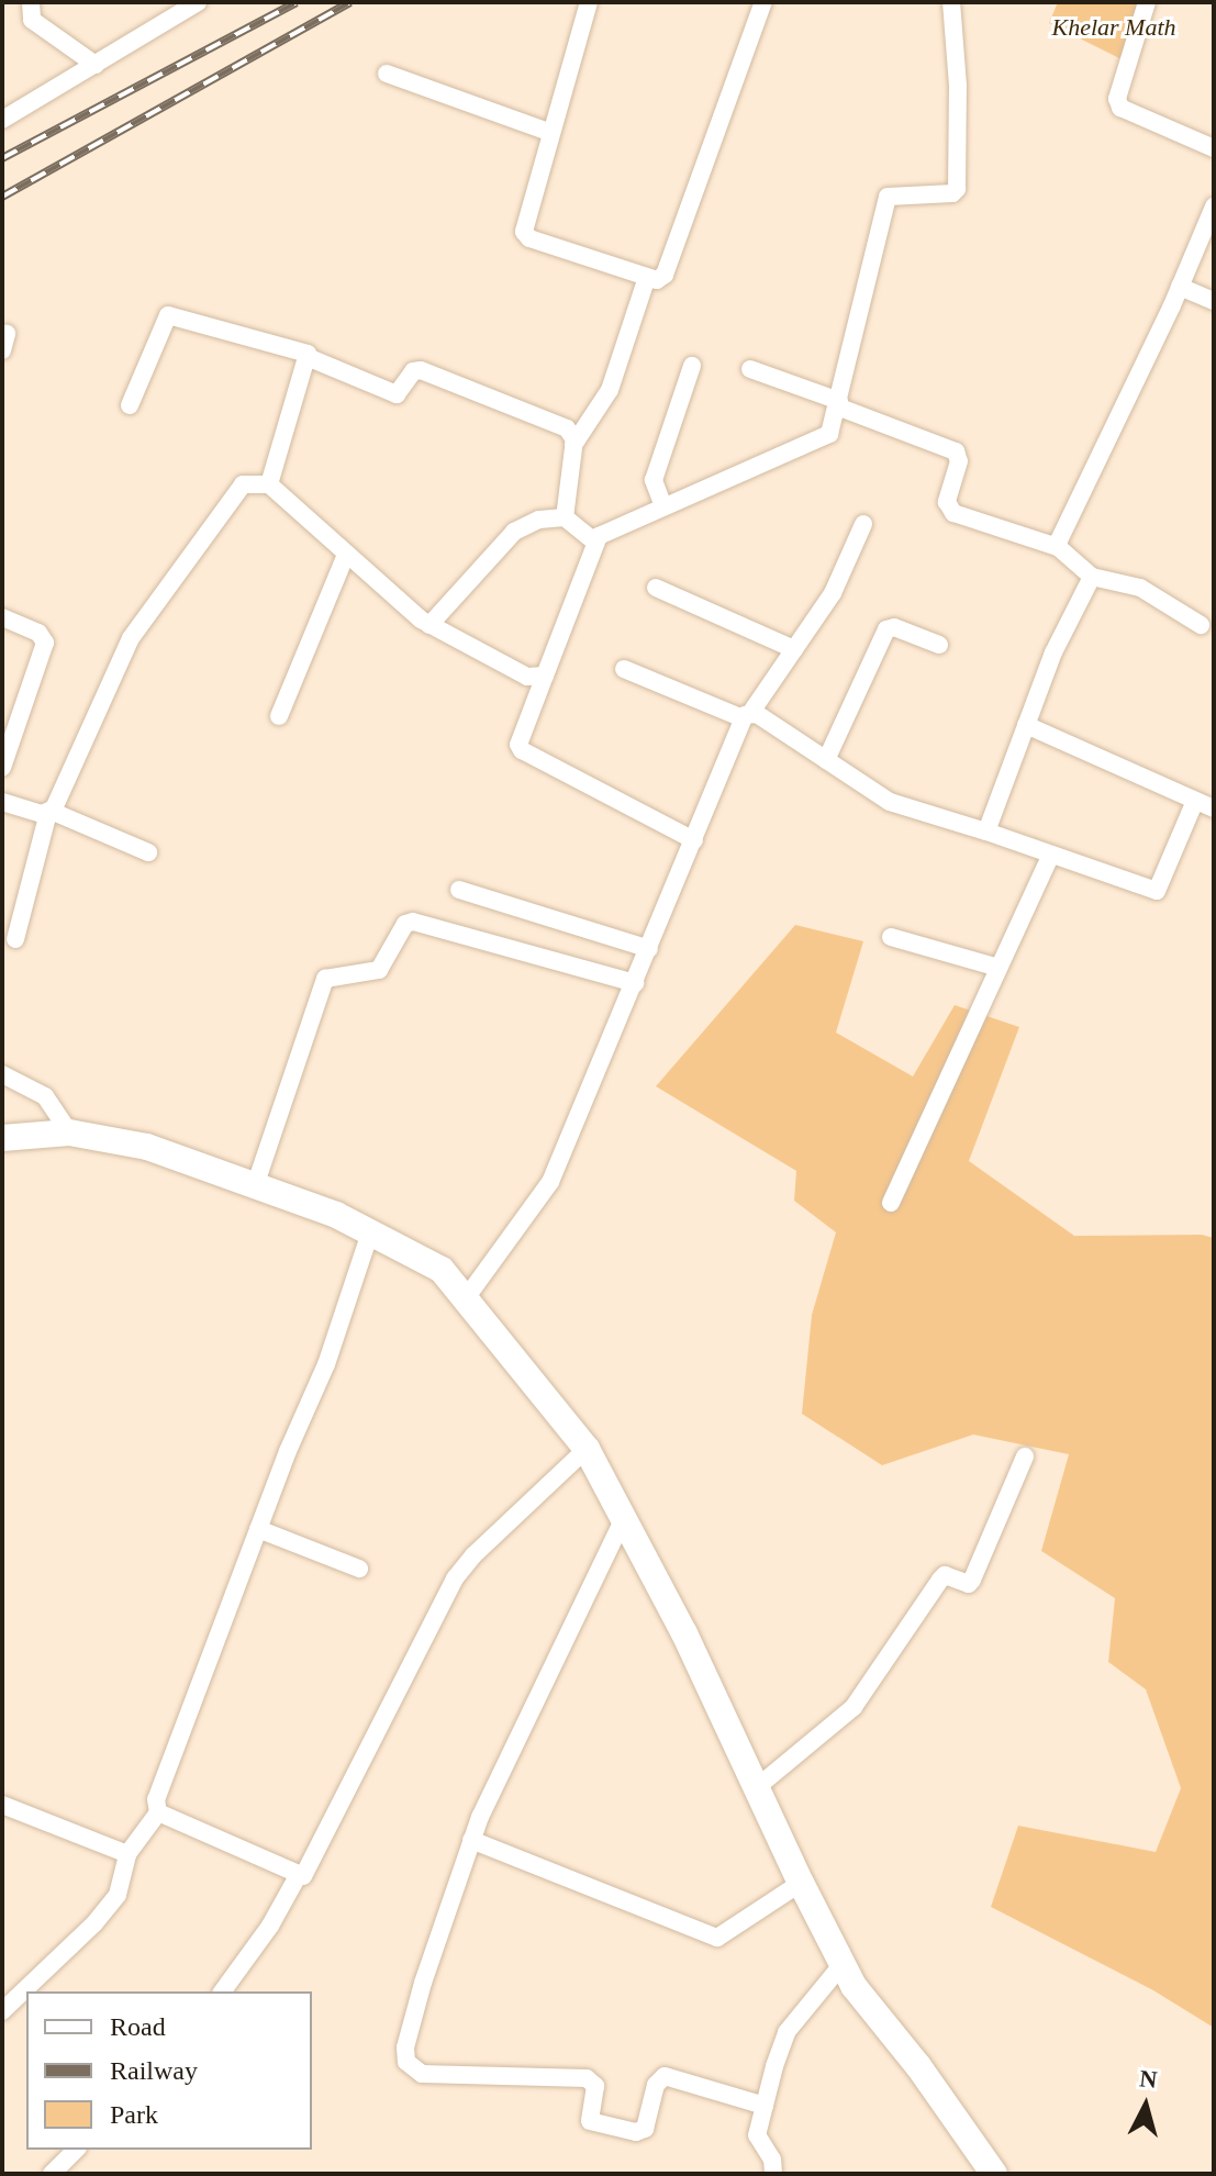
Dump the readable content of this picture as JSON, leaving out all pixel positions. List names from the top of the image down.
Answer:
{
  "parks": ["Khelar Math"],
  "legend": ["Road", "Railway", "Park"],
  "north": "top"
}
